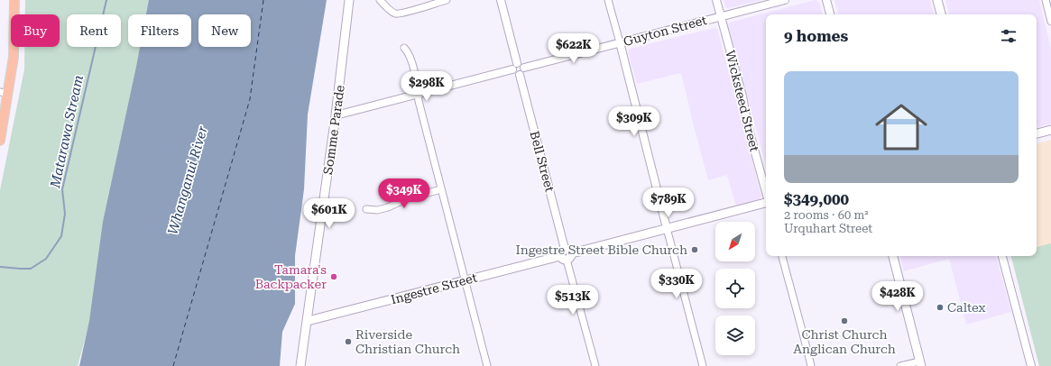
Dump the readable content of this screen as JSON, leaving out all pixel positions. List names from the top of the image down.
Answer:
{
  "streets": {
    "main road": ["Somme Parade", "Ingestre Street"],
    "street": ["Guyton Street", "Wicksteed Street", "Bell Street"]
  },
  "crossings": [
    ["Guyton Street", "Wicksteed Street"],
    ["Guyton Street", "Bell Street"],
    ["Somme Parade", "Ingestre Street"],
    ["Bell Street", "Ingestre Street"]
  ],
  "water": ["Matarawa Stream", "Whanganui River"],
  "places": [
    "Ingestre Street Bible Church",
    "Tamara's Backpacker",
    "Caltex",
    "Christ Church Anglican Church",
    "Riverside Christian Church"
  ],
  "north": "bottom left",
  "page": {
    "chip": [
      "Buy",
      "Rent",
      "Filters",
      "New"
    ],
    "heading": "9 homes",
    "price": [
      "$622K",
      "$298K",
      "$309K",
      "$349K",
      "$789K",
      "$601K",
      "$330K",
      "$428K",
      "$513K"
    ],
    "list": [
      {
        "name": "$349,000",
        "note": "2 rooms · 60 m² · Urquhart Street"
      }
    ]
  }
}
